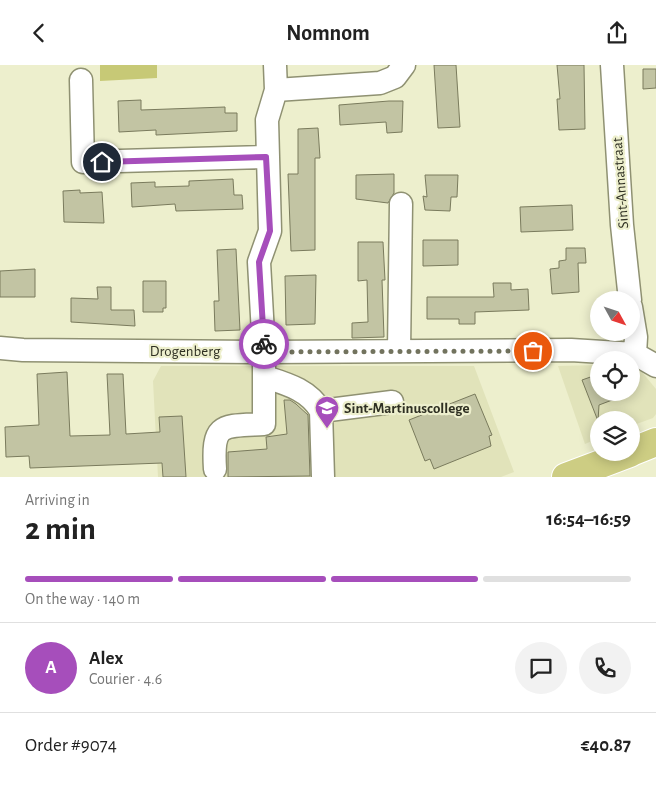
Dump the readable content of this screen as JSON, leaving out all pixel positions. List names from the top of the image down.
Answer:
{
  "streets": {
    "street": ["Sint-Annastraat", "Drogenberg"]
  },
  "places": {
    "school or university": ["Sint-Martinuscollege"]
  },
  "north": "bottom right",
  "page": {
    "header": "Nomnom",
    "heading": ["2 min", "Arriving in", "16:54–16:59"],
    "panel": [
      "Alex",
      "Courier · 4.6",
      "Order #9074",
      "€40.87"
    ],
    "bar": "On the way · 140 m",
    "round": "A"
  }
}
